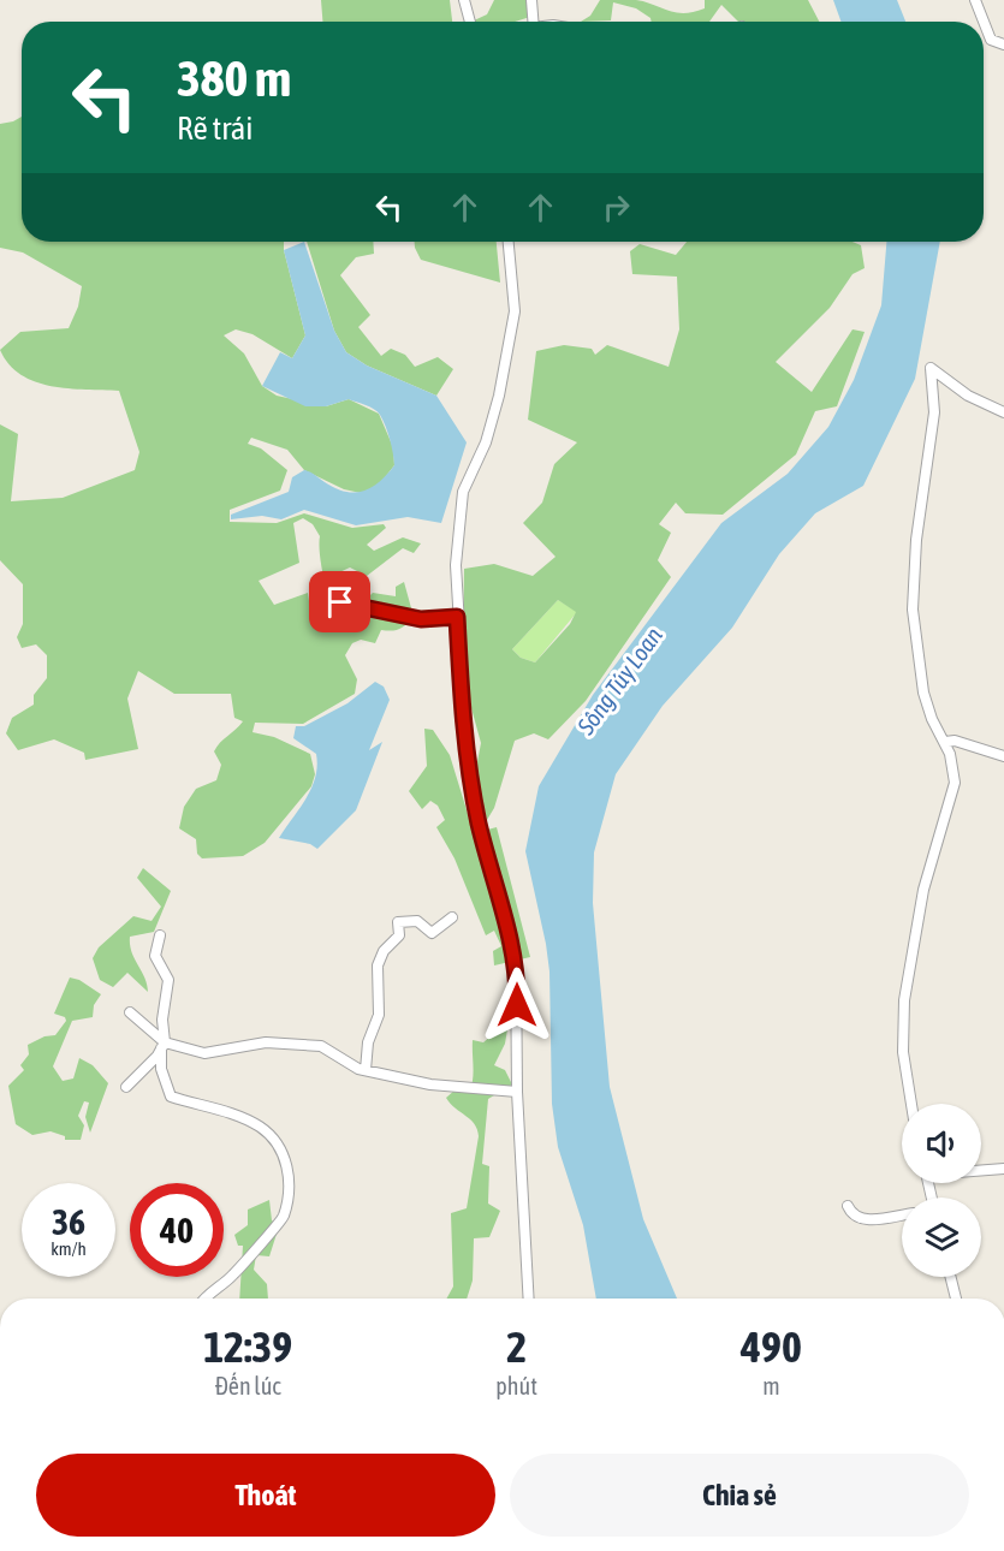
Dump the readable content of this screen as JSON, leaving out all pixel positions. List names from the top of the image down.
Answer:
{
  "water": ["Sông Túy Loan"],
  "page": {
    "turn": ["380 m", "Rẽ trái"],
    "speed": "36 km/h",
    "limit": "40",
    "eta": [
      "12:39",
      "Đến lúc",
      "2",
      "phút",
      "490",
      "m"
    ],
    "buttons": ["Thoát", "Chia sẻ"]
  }
}
